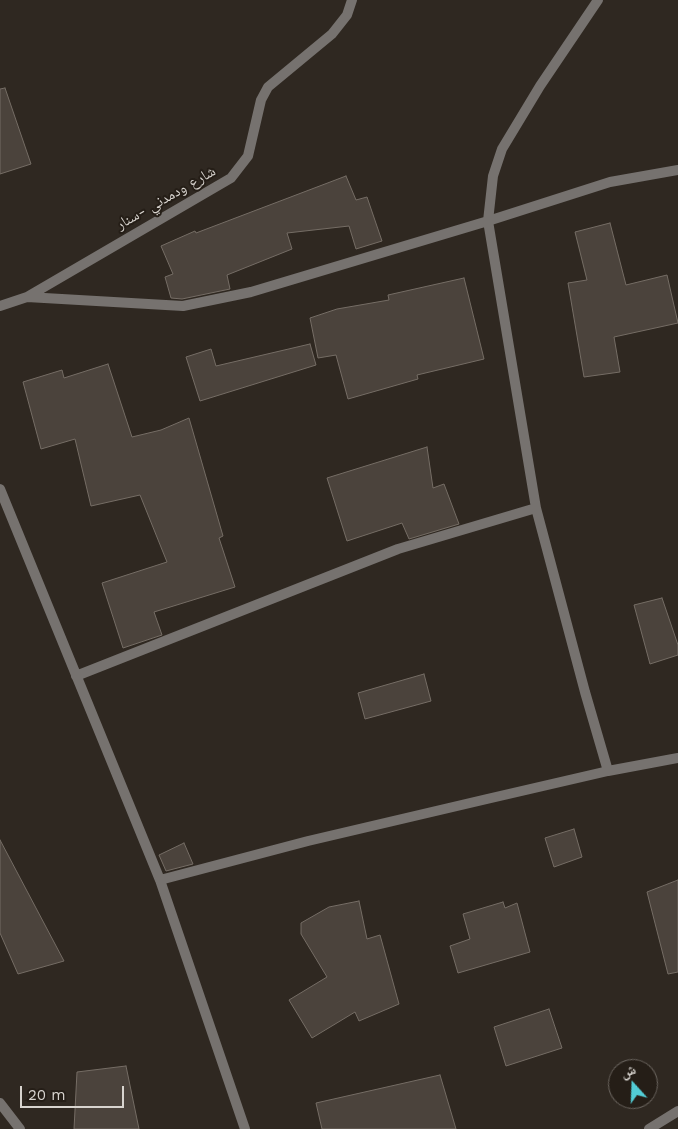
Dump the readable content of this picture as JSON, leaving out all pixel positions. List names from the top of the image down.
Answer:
{
  "streets": {
    "street": ["شارع ودمدني -سنار"]
  },
  "scale_bar": "20 m",
  "north": "top"
}
